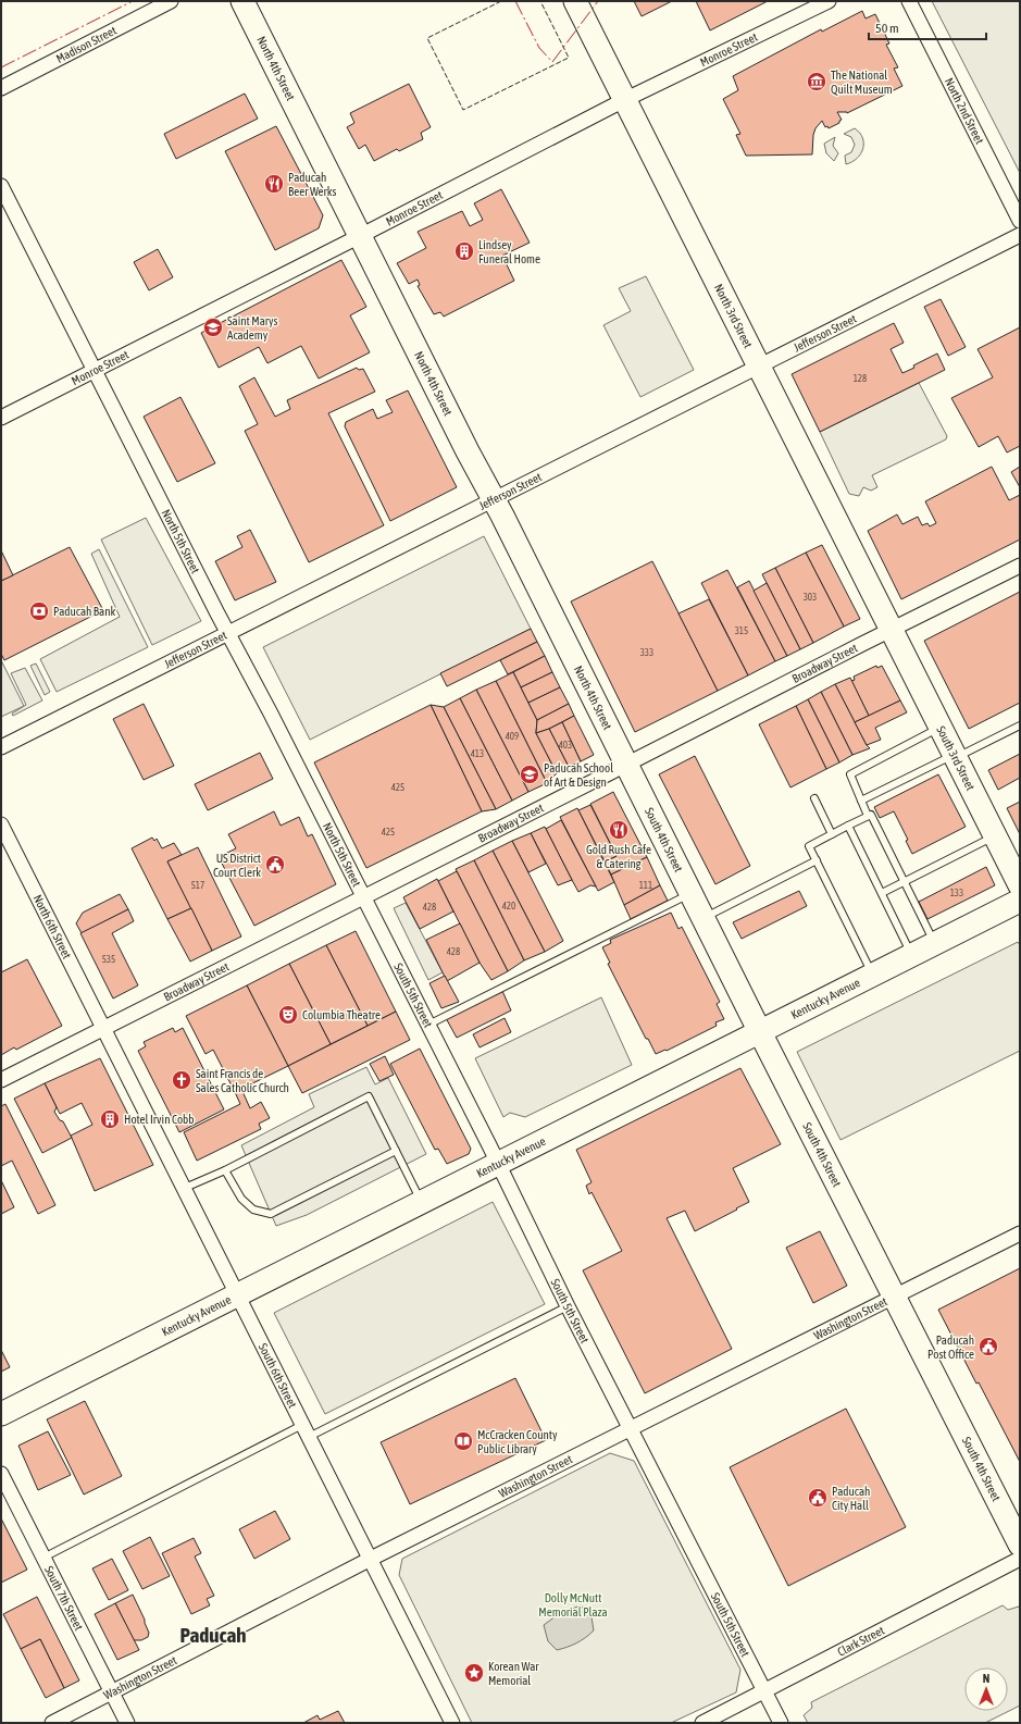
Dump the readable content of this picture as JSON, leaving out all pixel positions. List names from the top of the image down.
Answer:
{
  "streets": {
    "main road": [
      "North 4th Street",
      "North 3rd Street",
      "South 3rd Street",
      "South 4th Street",
      "Kentucky Avenue"
    ],
    "street": [
      "Madison Street",
      "Monroe Street",
      "North 2nd Street",
      "Jefferson Street",
      "North 5th Street",
      "Broadway Street",
      "North 6th Street",
      "South 5th Street",
      "Washington Street",
      "South 6th Street",
      "South 7th Street",
      "Clark Street"
    ]
  },
  "crossings": [
    ["Monroe Street", "North 4th Street"],
    ["Monroe Street", "North 3rd Street"],
    ["Monroe Street", "North 5th Street"],
    ["North 4th Street", "Jefferson Street"],
    ["North 4th Street", "Broadway Street"],
    ["North 4th Street", "South 4th Street"],
    ["North 3rd Street", "Jefferson Street"],
    ["North 3rd Street", "Broadway Street"],
    ["North 3rd Street", "South 3rd Street"],
    ["Jefferson Street", "North 5th Street"],
    ["North 5th Street", "Broadway Street"],
    ["North 5th Street", "South 5th Street"],
    ["Broadway Street", "South 3rd Street"],
    ["Broadway Street", "South 4th Street"],
    ["Broadway Street", "North 6th Street"],
    ["Broadway Street", "South 5th Street"],
    ["Broadway Street", "South 6th Street"],
    ["South 4th Street", "Kentucky Avenue"],
    ["South 4th Street", "Washington Street"],
    ["North 6th Street", "South 6th Street"],
    ["South 5th Street", "Kentucky Avenue"],
    ["South 5th Street", "Washington Street"],
    ["South 5th Street", "Clark Street"],
    ["Kentucky Avenue", "South 6th Street"],
    ["Washington Street", "South 6th Street"],
    ["Washington Street", "South 7th Street"]
  ],
  "districts": ["Paducah"],
  "parks": ["Dolly McNutt Memorial Plaza"],
  "places": {
    "museum": ["The National Quilt Museum"],
    "restaurant": ["Paducah Beer Werks", "Gold Rush Cafe & Catering"],
    "building": ["Lindsey Funeral Home", "Hotel Irvin Cobb"],
    "school or university": ["Saint Marys Academy", "Paducah School of Art & Design"],
    "bank": ["Paducah Bank"],
    "public building": ["US District Court Clerk", "Paducah Post Office", "Paducah City Hall"],
    "theatre": ["Columbia Theatre"],
    "church": ["Saint Francis de Sales Catholic Church"],
    "library": ["McCracken County Public Library"],
    "place": ["Korean War Memorial"]
  },
  "house_numbers": [
    "128",
    "303",
    "315",
    "333",
    "409",
    "403",
    "413",
    "425",
    "425",
    "517",
    "111",
    "133",
    "420",
    "428",
    "428",
    "535"
  ],
  "scale_bar": "50 m",
  "north": "top"
}
